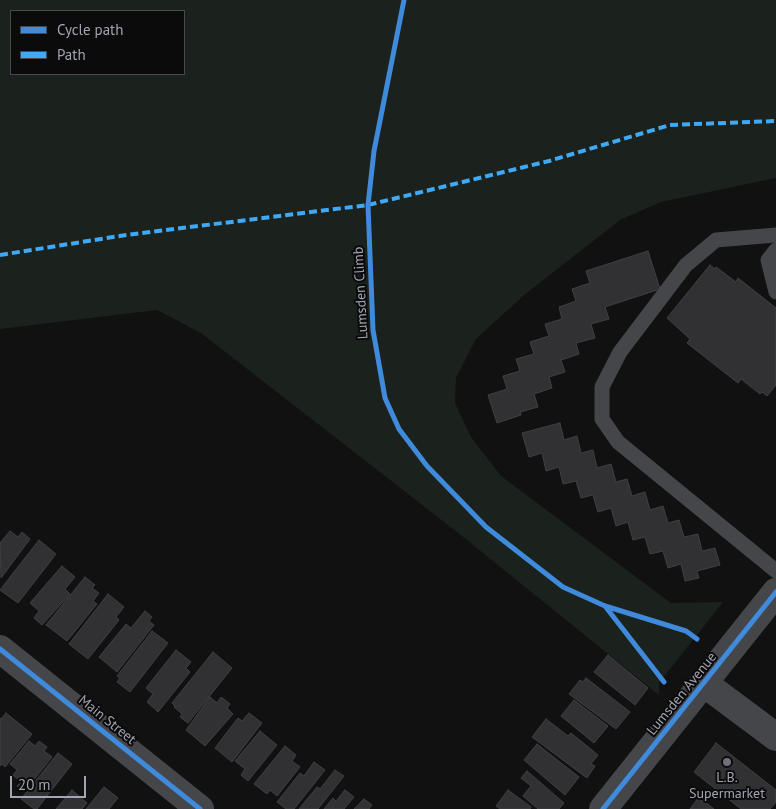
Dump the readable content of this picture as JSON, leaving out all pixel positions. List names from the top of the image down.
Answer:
{
  "streets": {
    "street": ["Lumsden Avenue", "Main Street"],
    "cycle path": ["Lumsden Climb"]
  },
  "places": ["L.B. Supermarket"],
  "legend": ["Cycle path", "Path"],
  "scale_bar": "20 m"
}
